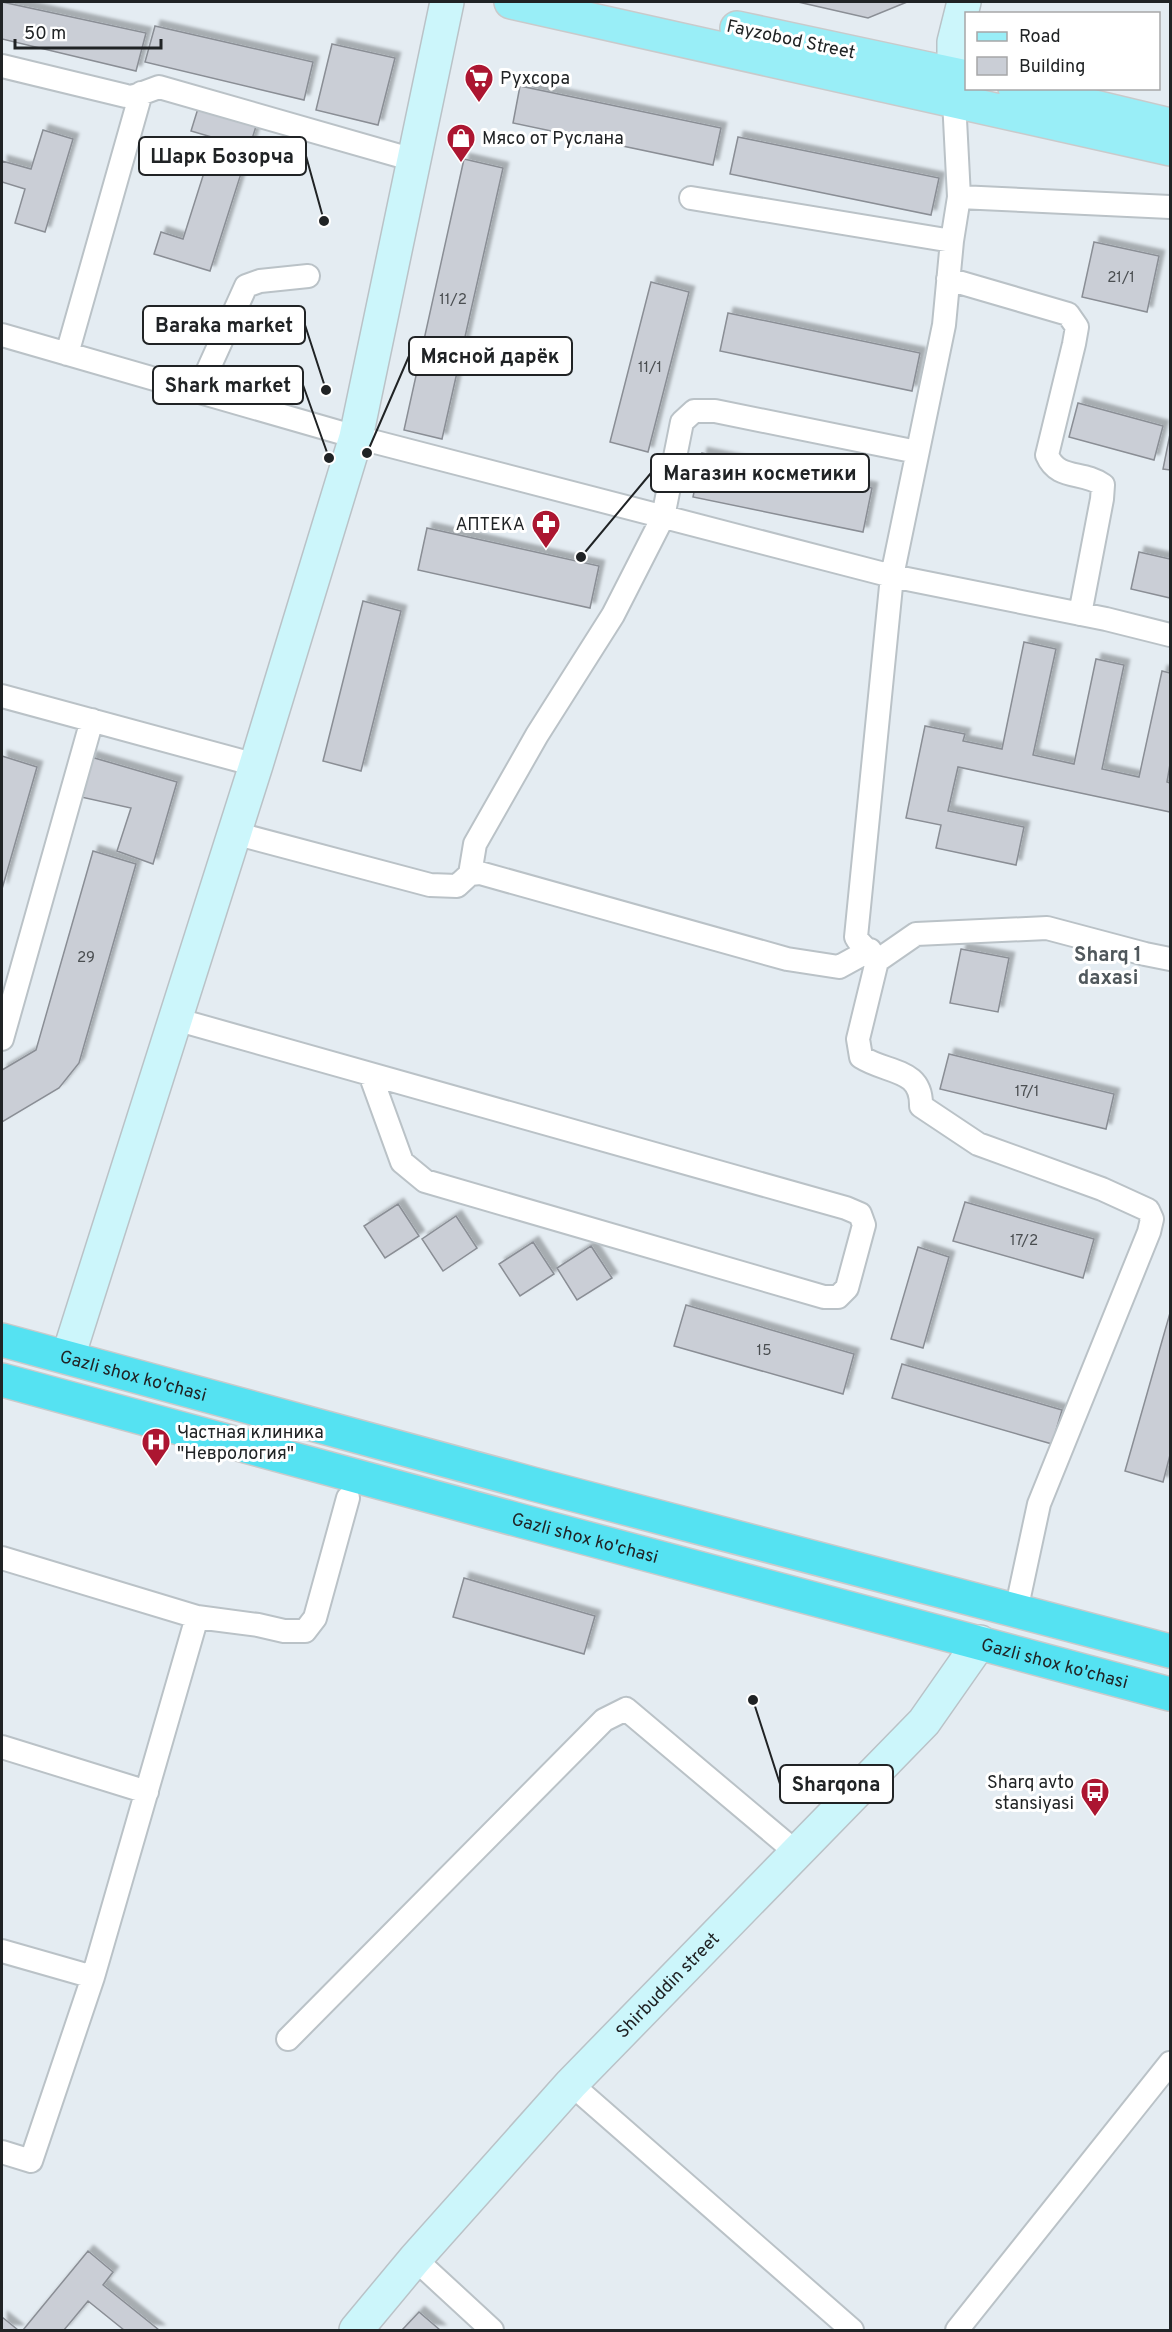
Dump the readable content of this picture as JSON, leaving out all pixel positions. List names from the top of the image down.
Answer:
{
  "streets": {
    "highway": ["Gazli shox ko'chasi"],
    "main road": ["Fayzobod Street"],
    "street": ["Shirbuddin street"]
  },
  "crossings": [
    ["Gazli shox ko'chasi", "Shirbuddin street"]
  ],
  "districts": ["Sharq 1 daxasi"],
  "places": {
    "supermarket": ["Рухсора"],
    "shop": ["Мясо от Руслана"],
    "other": [
      "Шарк Бозорча",
      "Baraka market",
      "Мясной дарёк",
      "Shark market",
      "Магазин косметики",
      "Sharqona"
    ],
    "pharmacy": ["АПТЕКА"],
    "hospital": ["Частная клиника \"Неврология\""],
    "bus stop": ["Sharq avto stansiyasi"]
  },
  "house_numbers": [
    "21/1",
    "11/2",
    "11/1",
    "29",
    "17/1",
    "17/2",
    "15"
  ],
  "legend": ["Road", "Building"],
  "scale_bar": "50 m"
}
